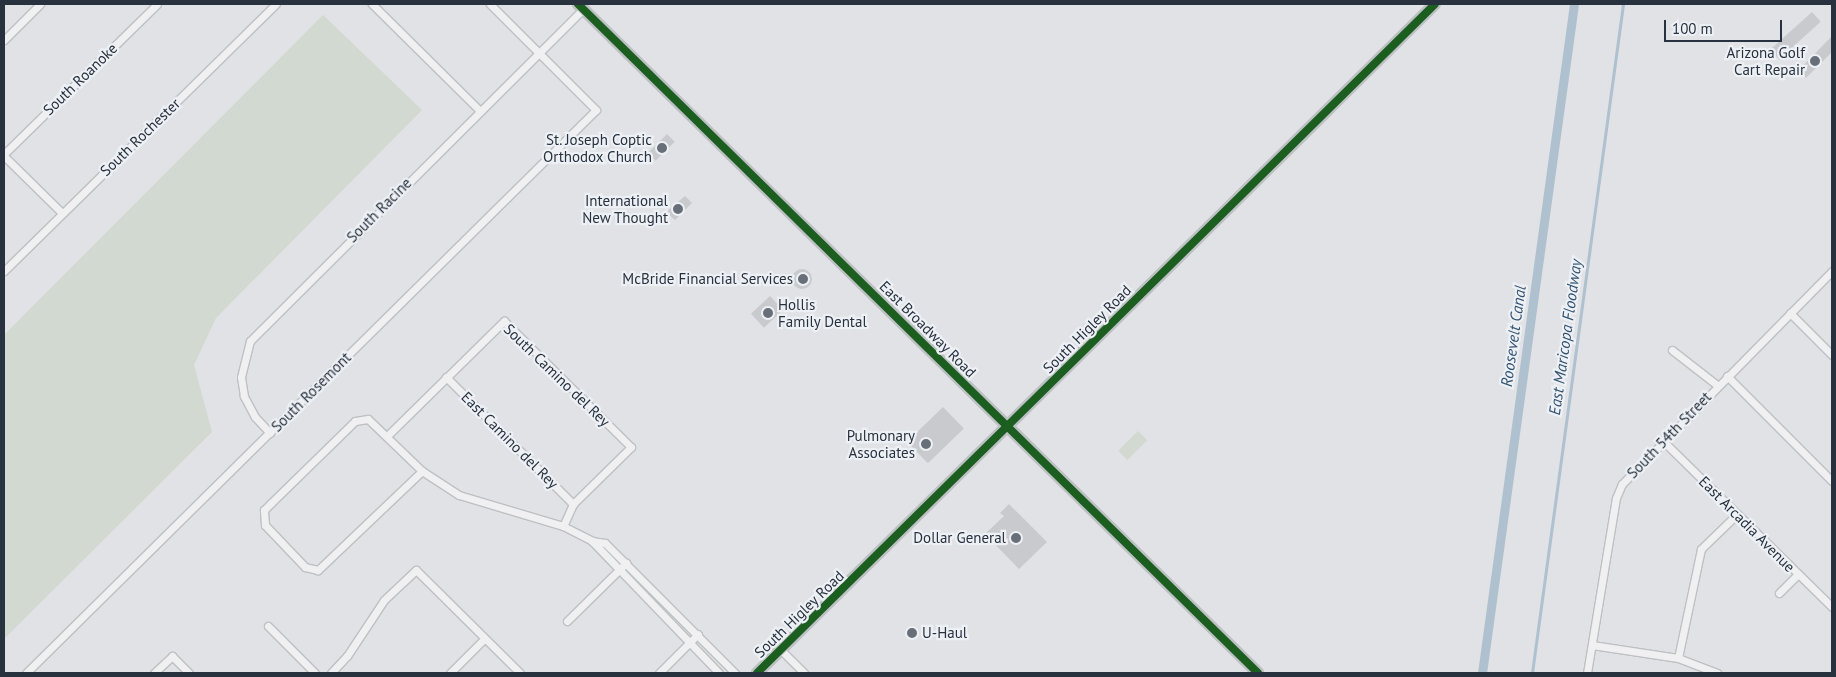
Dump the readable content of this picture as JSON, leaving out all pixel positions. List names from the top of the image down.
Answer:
{
  "streets": {
    "main road": ["East Broadway Road", "South Higley Road"],
    "street": [
      "South Roanoke",
      "South Rochester",
      "South Racine",
      "South Camino del Rey",
      "South Rosemont",
      "South 54th Street",
      "East Camino del Rey",
      "East Arcadia Avenue"
    ]
  },
  "crossings": [
    ["South Racine", "East Broadway Road"],
    ["South Racine", "South Rosemont"],
    ["East Broadway Road", "South Higley Road"],
    ["South Camino del Rey", "East Camino del Rey"],
    ["South 54th Street", "East Arcadia Avenue"]
  ],
  "water": ["Roosevelt Canal", "East Maricopa Floodway"],
  "places": [
    "Arizona Golf Cart Repair",
    "St. Joseph Coptic Orthodox Church",
    "International New Thought",
    "McBride Financial Services",
    "Hollis Family Dental",
    "Pulmonary Associates",
    "Dollar General",
    "U-Haul"
  ],
  "scale_bar": "100 m"
}
